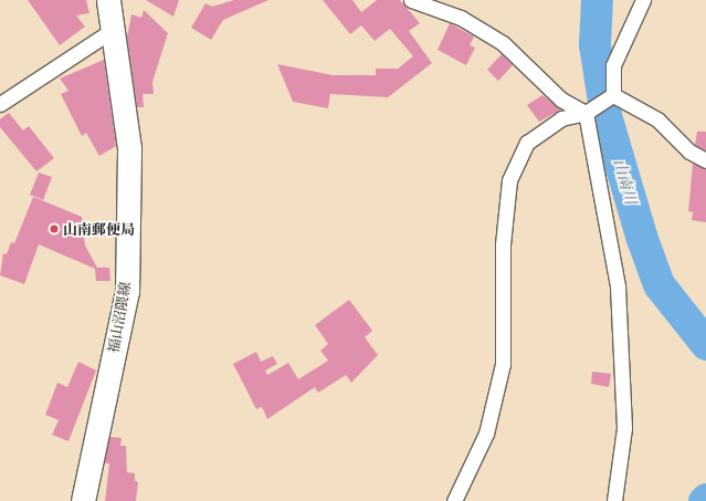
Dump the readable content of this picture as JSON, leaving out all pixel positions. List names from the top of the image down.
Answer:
{
  "streets": {
    "main road": ["福山沼隈線"]
  },
  "water": ["山南川"],
  "places": ["山南郵便局"]
}
